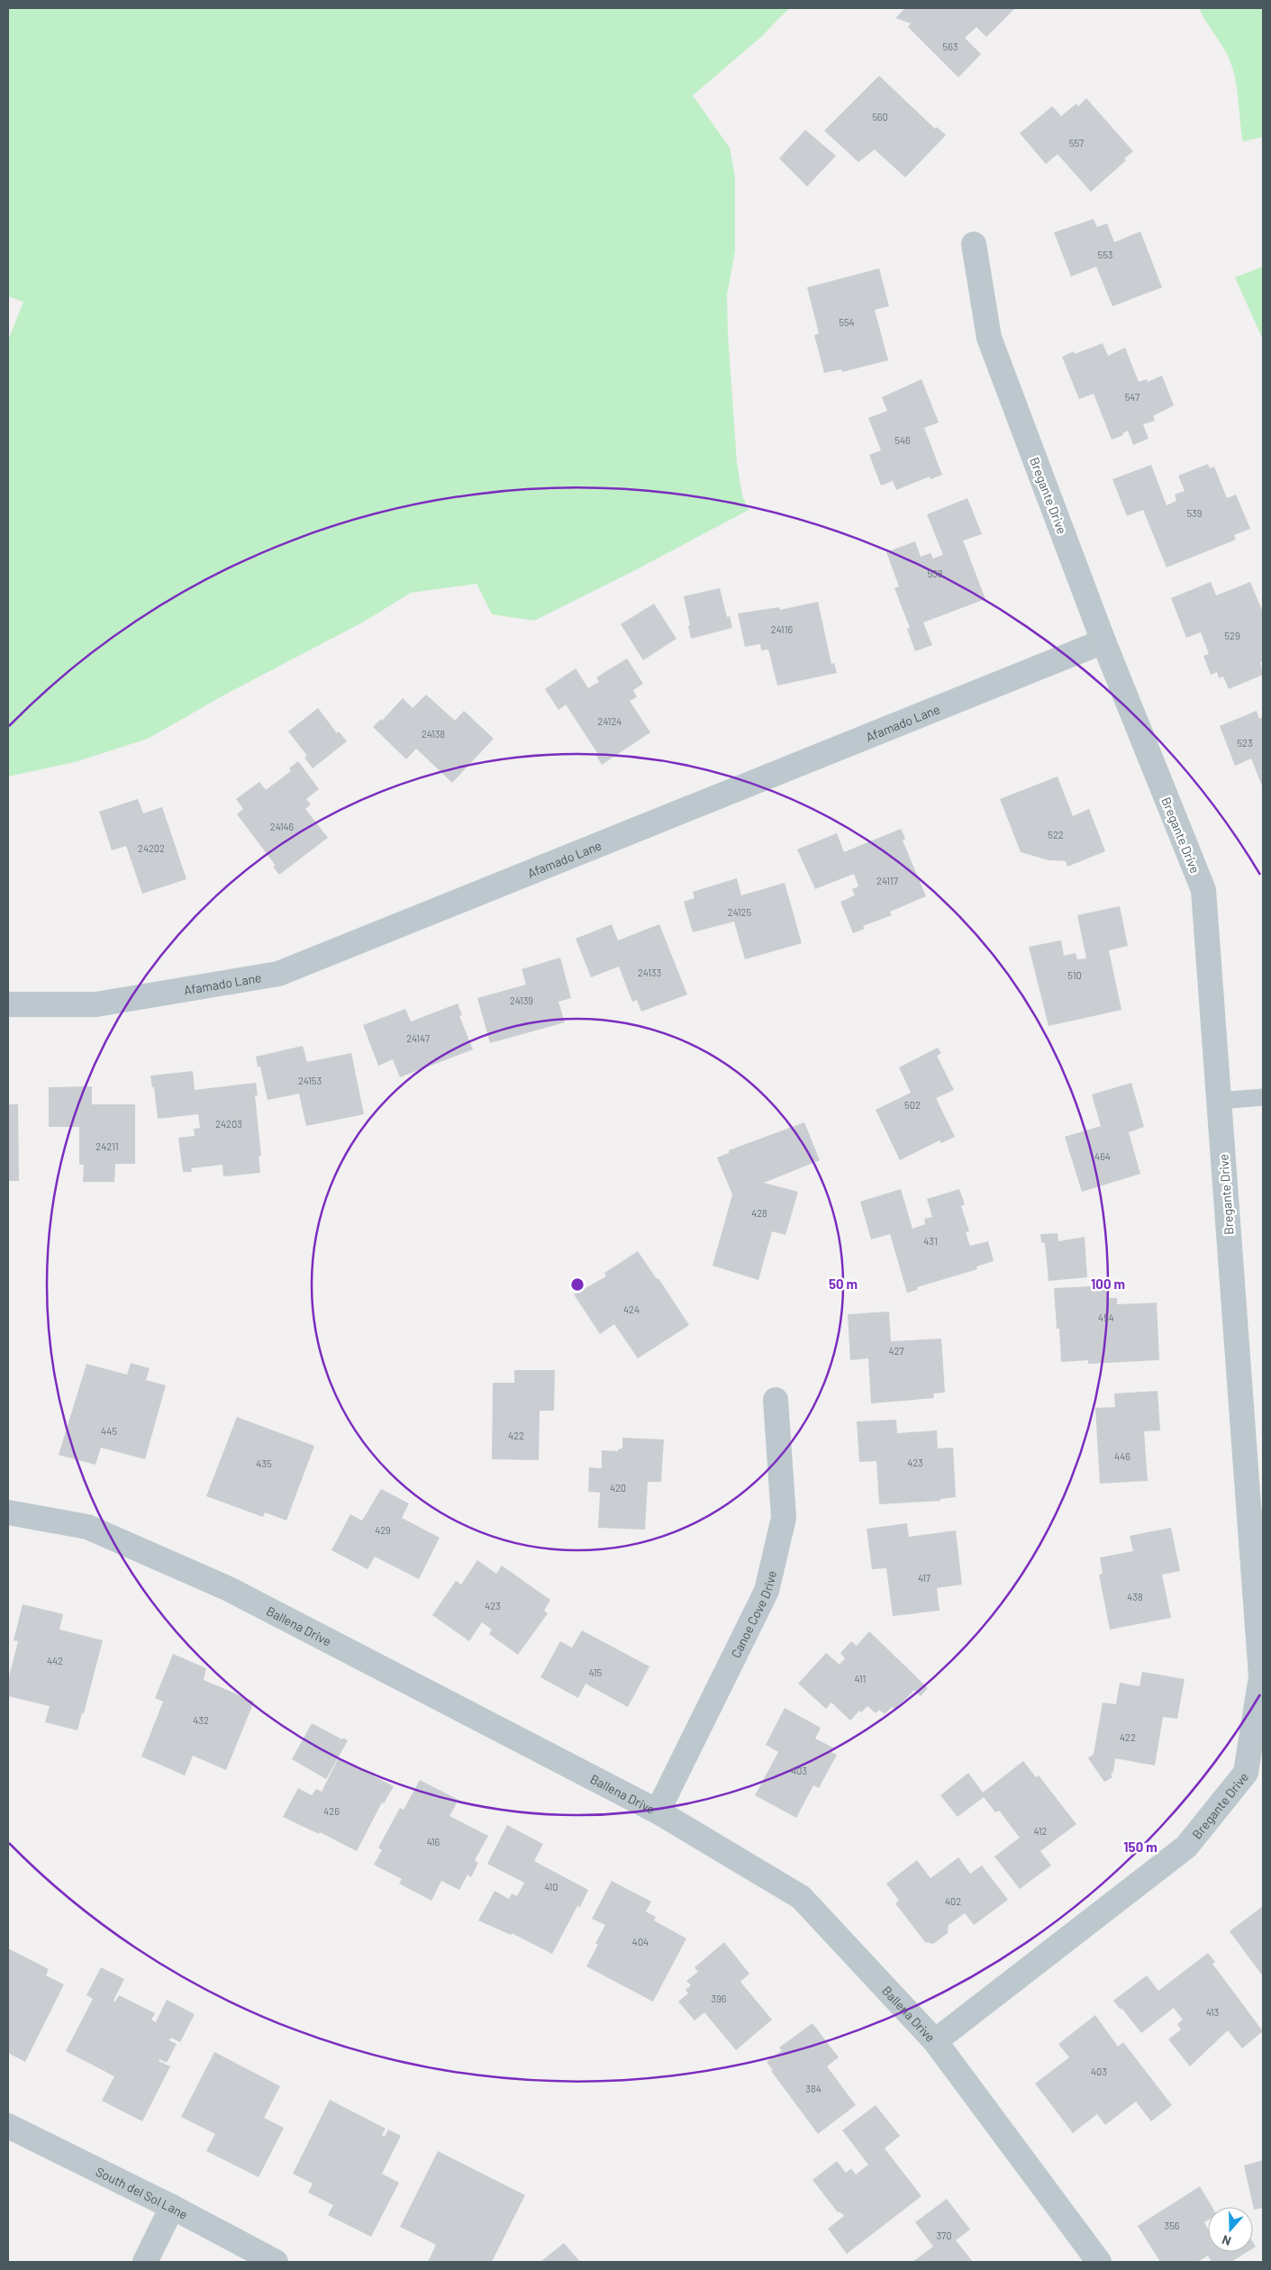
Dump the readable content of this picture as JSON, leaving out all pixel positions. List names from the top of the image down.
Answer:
{
  "streets": {
    "street": [
      "Bregante Drive",
      "Afamado Lane",
      "Canoe Cove Drive",
      "Ballena Drive",
      "South del Sol Lane"
    ]
  },
  "crossings": [
    ["Bregante Drive", "Afamado Lane"],
    ["Bregante Drive", "Ballena Drive"],
    ["Canoe Cove Drive", "Ballena Drive"]
  ],
  "house_numbers": [
    "563",
    "560",
    "557",
    "553",
    "554",
    "547",
    "546",
    "539",
    "538",
    "24116",
    "529",
    "24124",
    "24138",
    "523",
    "24146",
    "522",
    "24202",
    "24117",
    "24125",
    "24133",
    "510",
    "24139",
    "24147",
    "24153",
    "502",
    "24203",
    "24211",
    "464",
    "428",
    "431",
    "424",
    "454",
    "427",
    "445",
    "422",
    "446",
    "423",
    "435",
    "420",
    "429",
    "417",
    "438",
    "423",
    "442",
    "415",
    "411",
    "432",
    "422",
    "403",
    "426",
    "412",
    "416",
    "410",
    "402",
    "404",
    "396",
    "413",
    "403",
    "384",
    "356",
    "370"
  ],
  "north": "bottom",
  "rings": ["50 m", "100 m", "150 m"]
}
